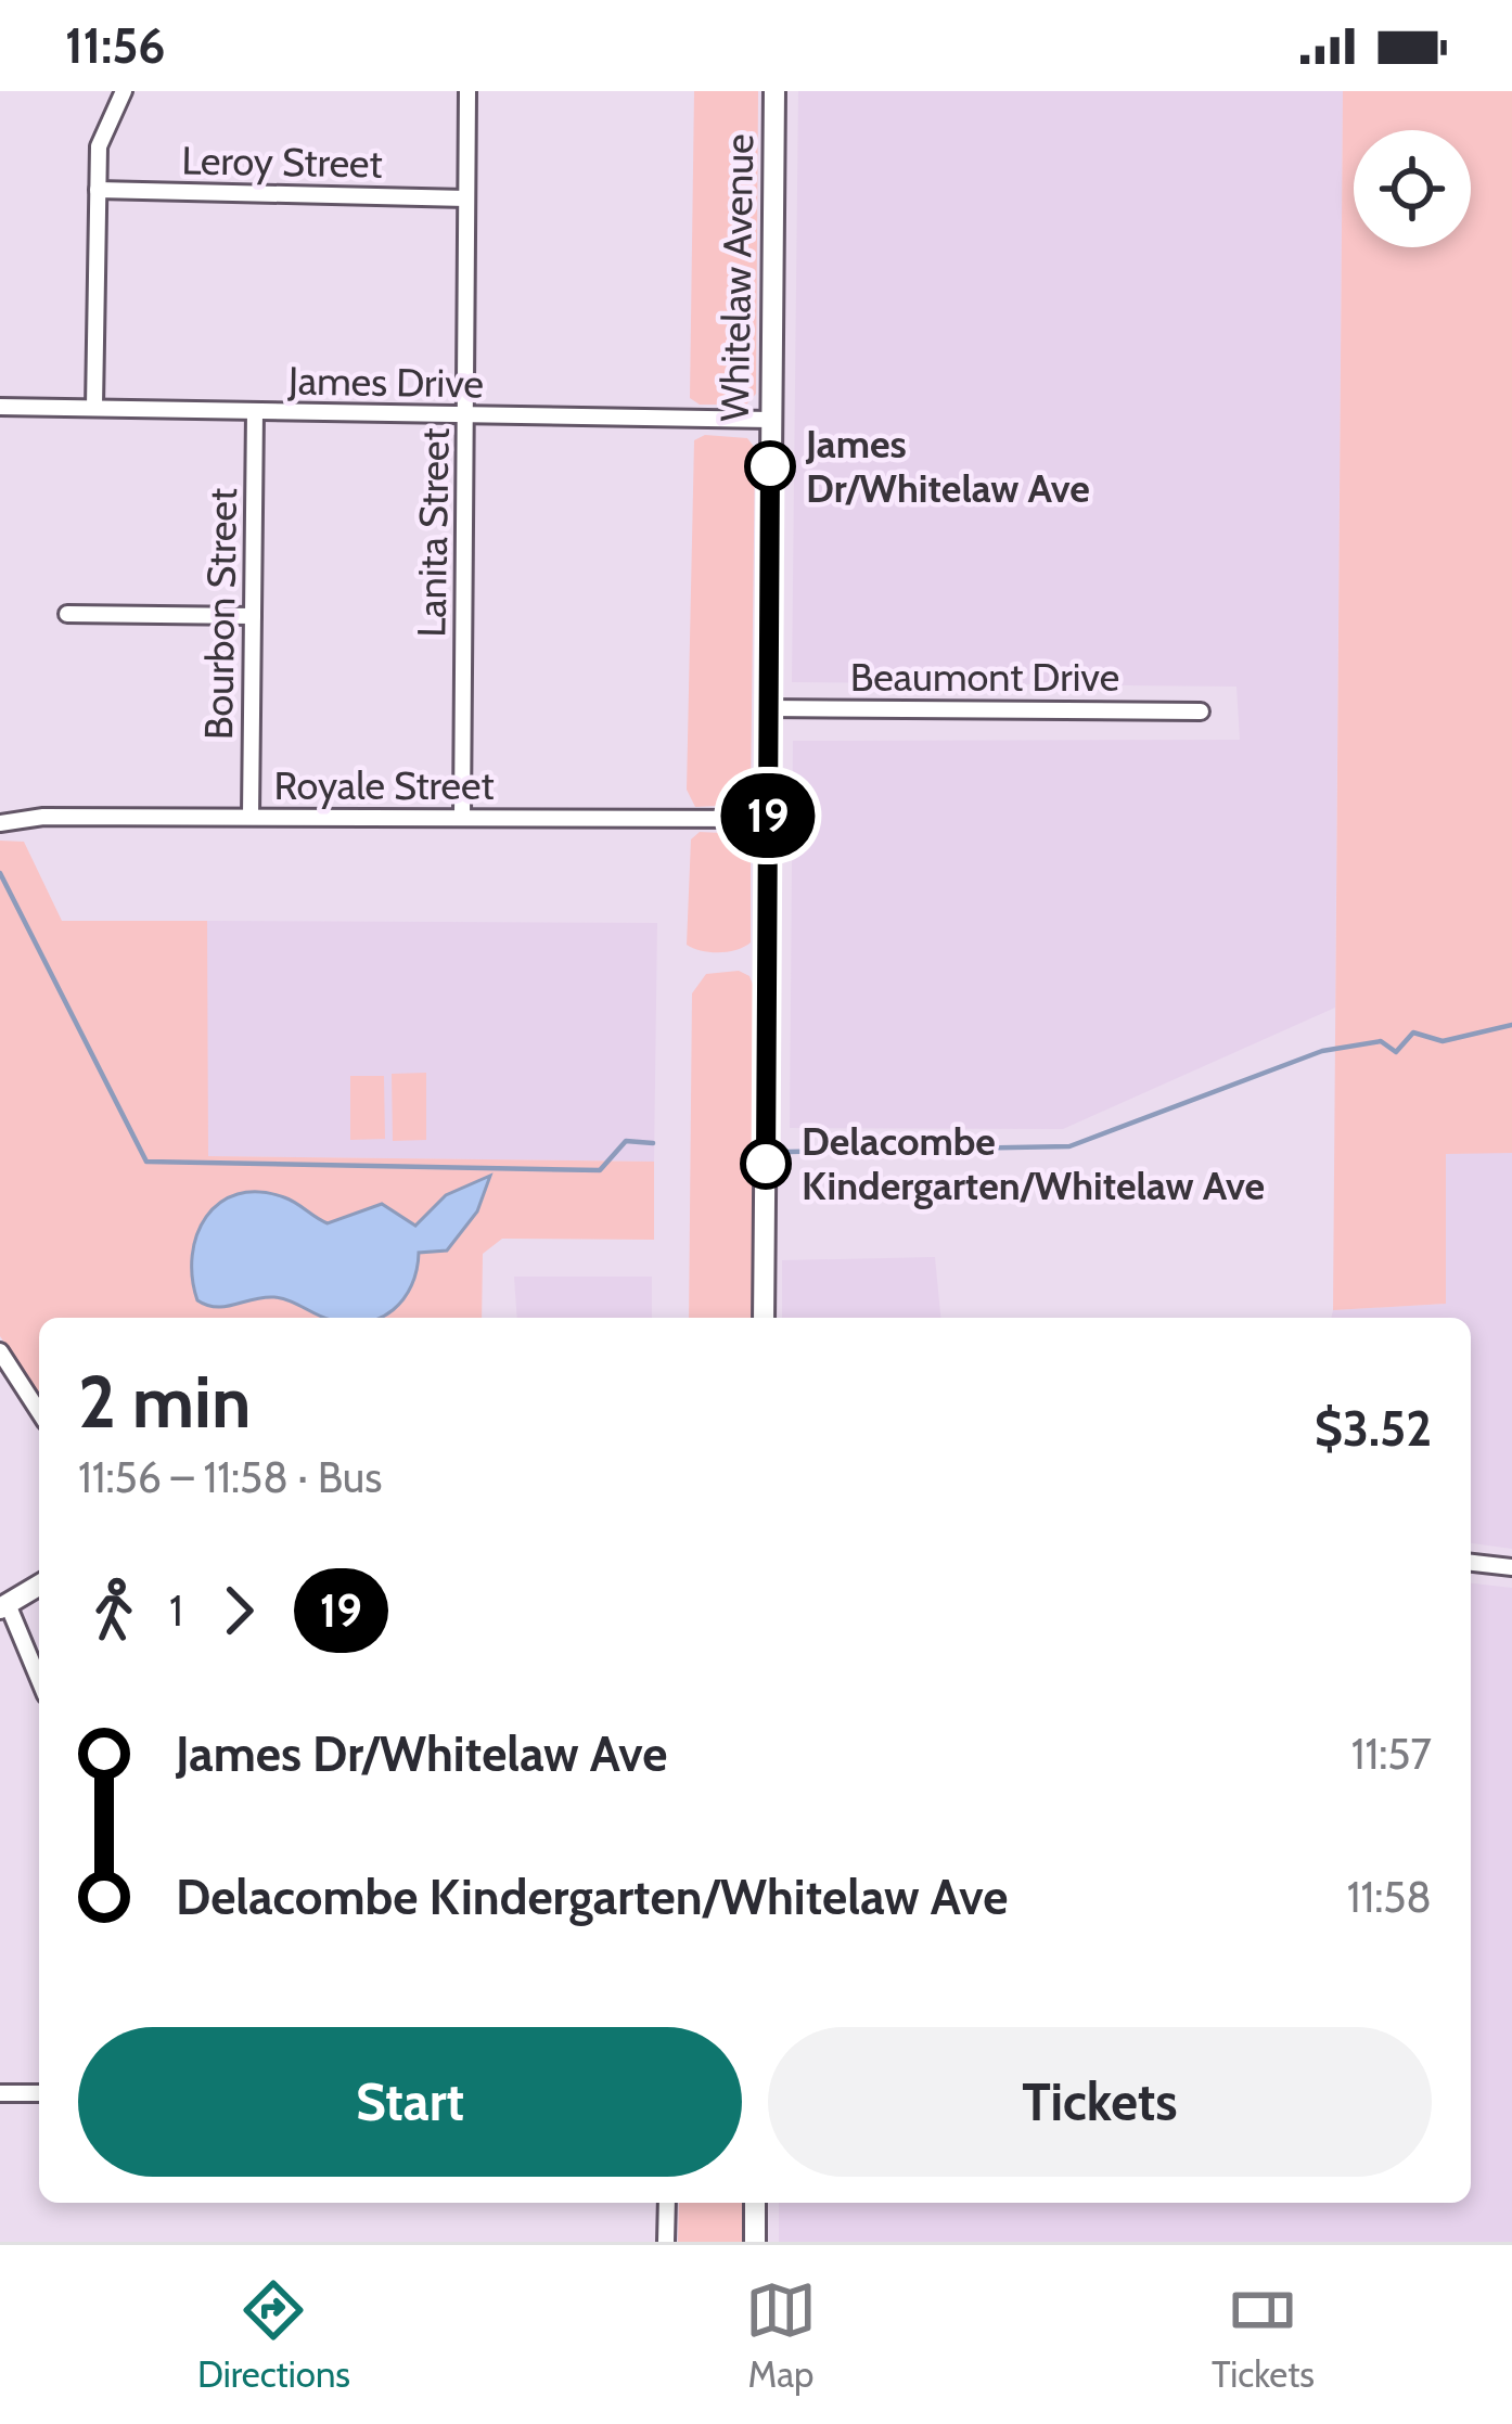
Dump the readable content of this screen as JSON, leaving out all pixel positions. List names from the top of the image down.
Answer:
{
  "streets": {
    "street": [
      "Leroy Street",
      "Whitelaw Avenue",
      "James Drive",
      "Lanita Street",
      "Bourbon Street",
      "Beaumont Drive",
      "Royale Street"
    ]
  },
  "crossings": [
    ["Leroy Street", "Lanita Street"],
    ["Whitelaw Avenue", "James Drive"],
    ["Whitelaw Avenue", "Beaumont Drive"],
    ["Whitelaw Avenue", "Royale Street"],
    ["James Drive", "Lanita Street"],
    ["James Drive", "Bourbon Street"],
    ["Lanita Street", "Royale Street"],
    ["Bourbon Street", "Royale Street"]
  ],
  "places": ["James Dr/Whitelaw Ave", "Delacombe Kindergarten/Whitelaw Ave"],
  "lines": ["bus line 19"],
  "page": {
    "status": "11:56",
    "on_map": "19",
    "heading": ["2 min", "11:56 – 11:58 · Bus", "$3.52"],
    "legs": ["1", "19"],
    "list": [
      {
        "name": "James Dr/Whitelaw Ave",
        "value": "11:57"
      },
      {
        "name": "Delacombe Kindergarten/Whitelaw Ave",
        "value": "11:58"
      }
    ],
    "buttons": ["Start", "Tickets"],
    "tabs": ["Directions", "Map", "Tickets"]
  }
}
